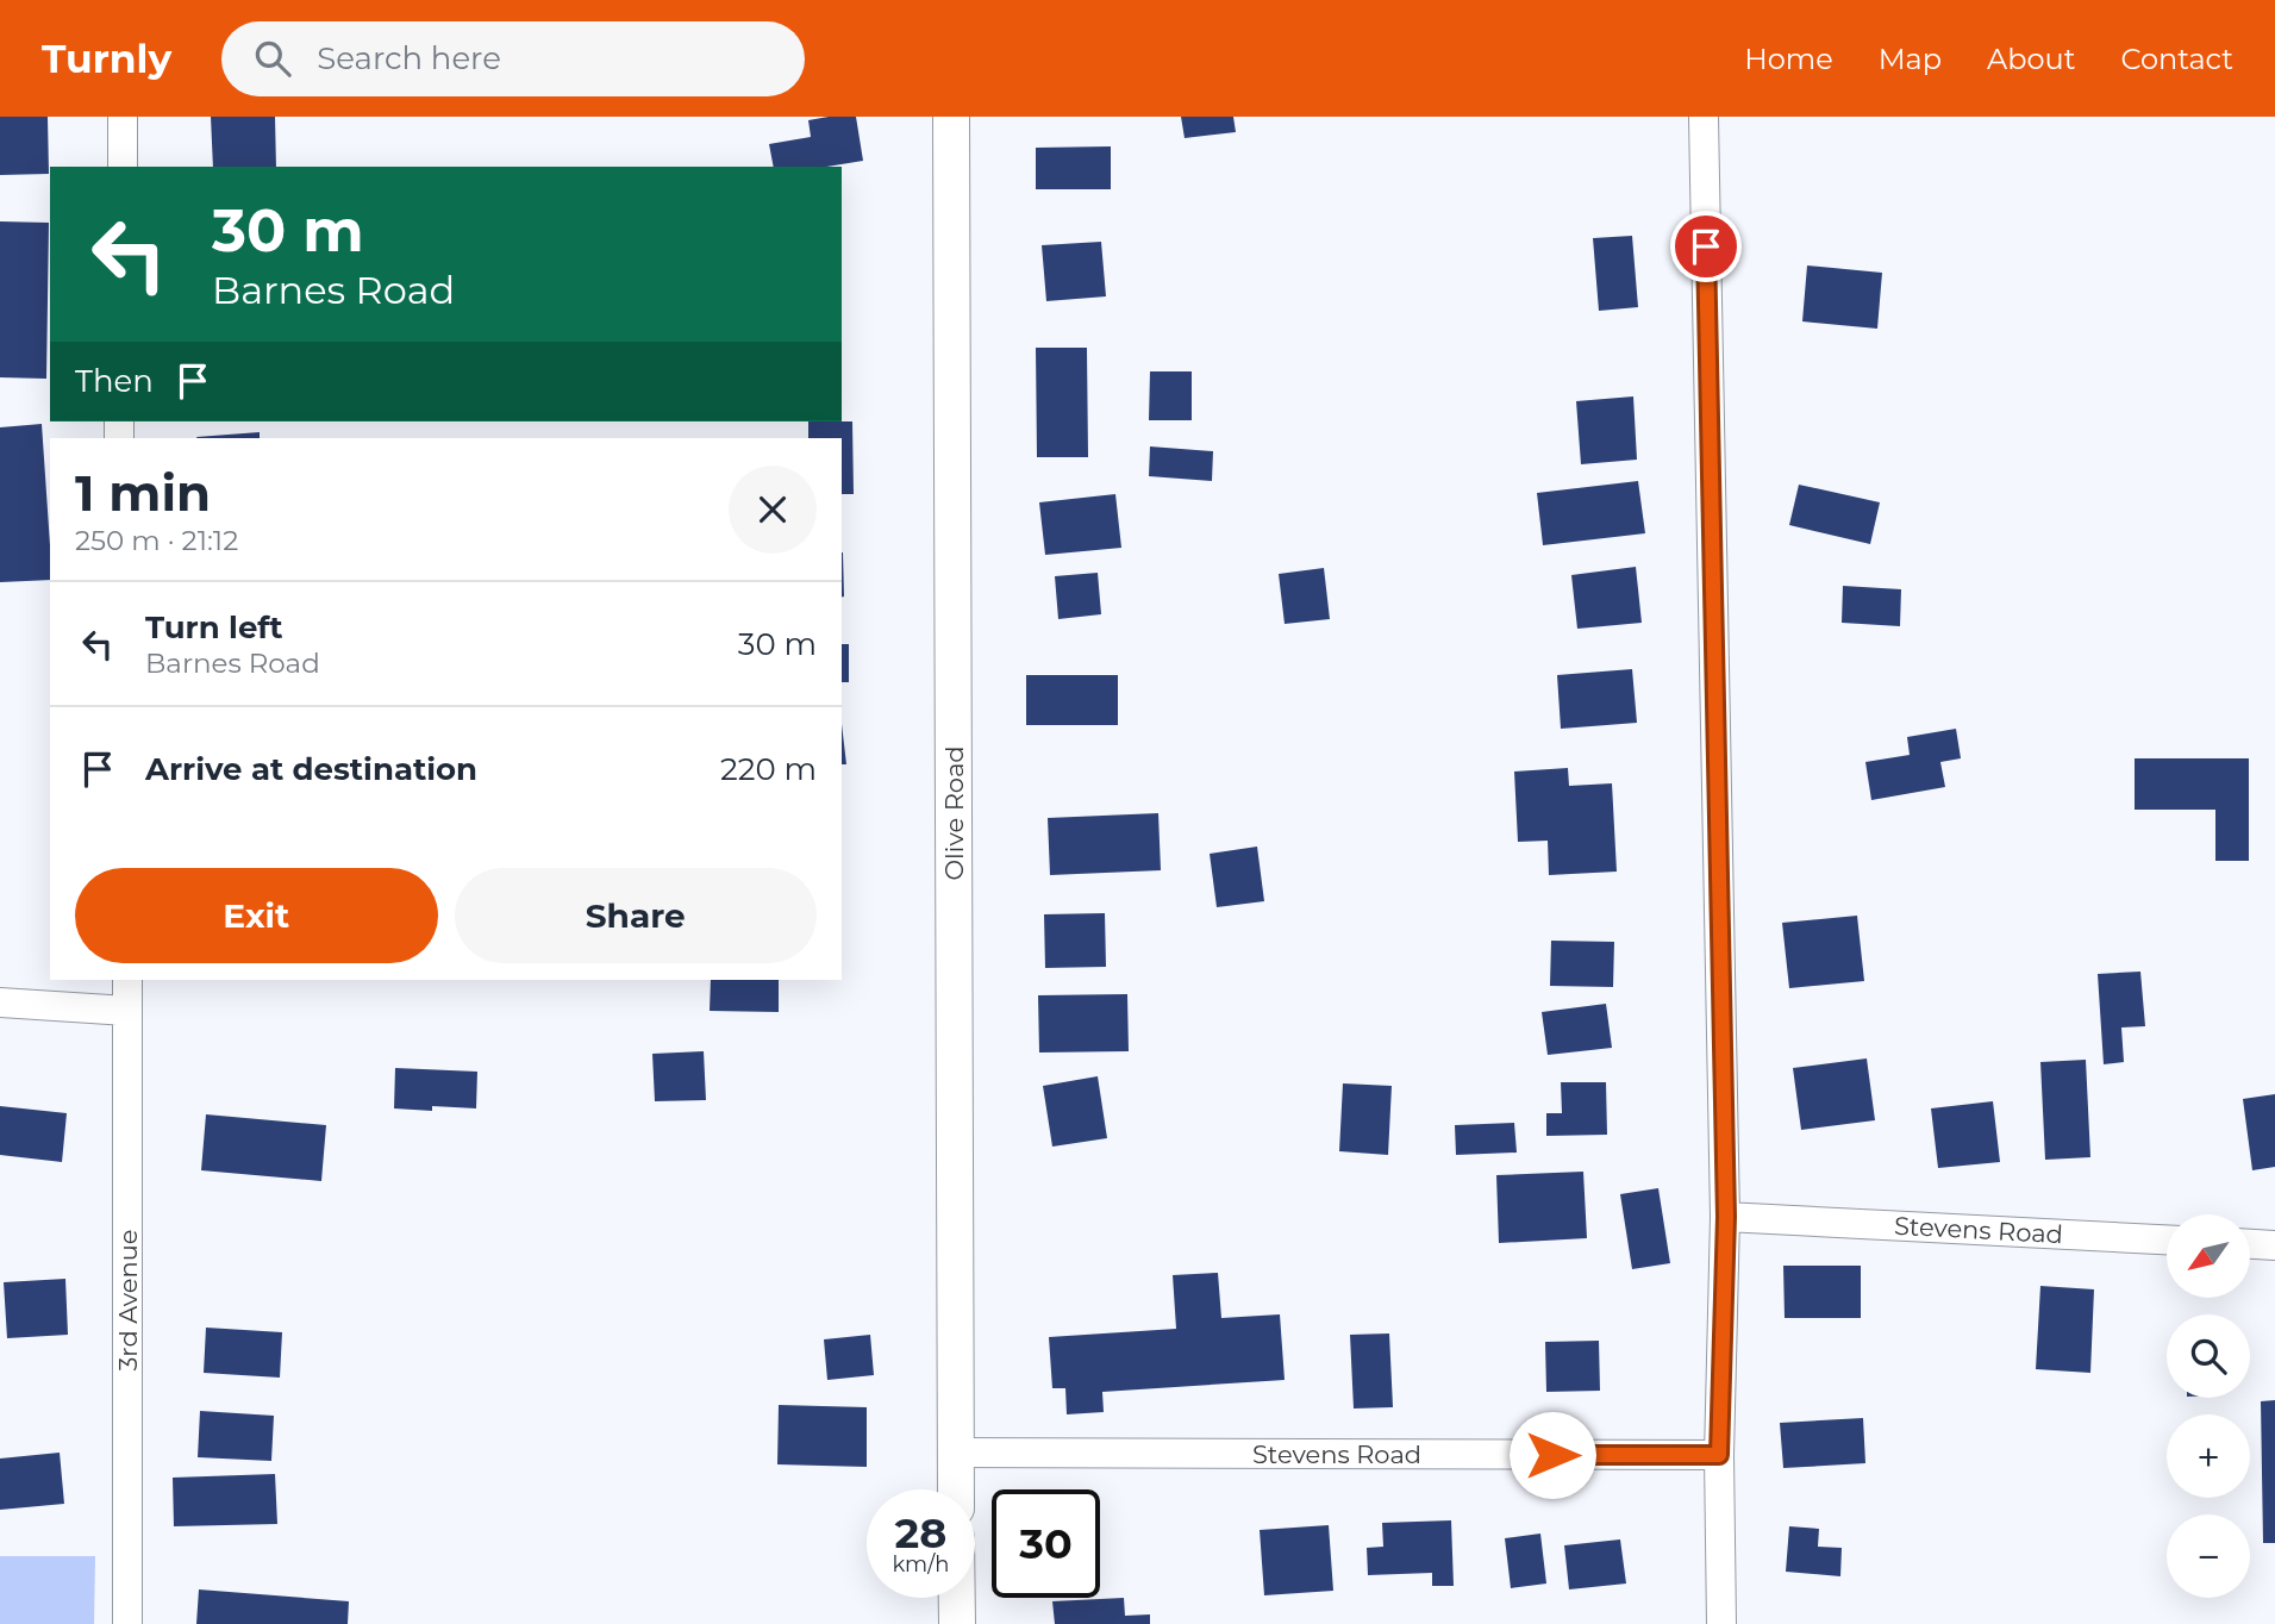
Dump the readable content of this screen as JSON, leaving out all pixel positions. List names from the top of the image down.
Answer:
{
  "streets": {
    "street": ["Olive Road", "Stevens Road", "3rd Avenue"]
  },
  "crossings": [
    ["Olive Road", "Stevens Road"]
  ],
  "north": "bottom left",
  "page": {
    "header": "Turnly",
    "search": "Search here",
    "nav": [
      "Home",
      "Map",
      "About",
      "Contact"
    ],
    "turn": ["30 m", "Barnes Road"],
    "then": "Then",
    "heading": ["1 min", "250 m · 21:12"],
    "list": [
      {
        "name": "Turn left",
        "note": "Barnes Road",
        "value": "30 m"
      },
      {
        "name": "Arrive at destination",
        "value": "220 m"
      }
    ],
    "buttons": ["Exit", "Share"],
    "map_buttons": ["+", "−"],
    "speed": "28 km/h",
    "limit": "30"
  }
}
